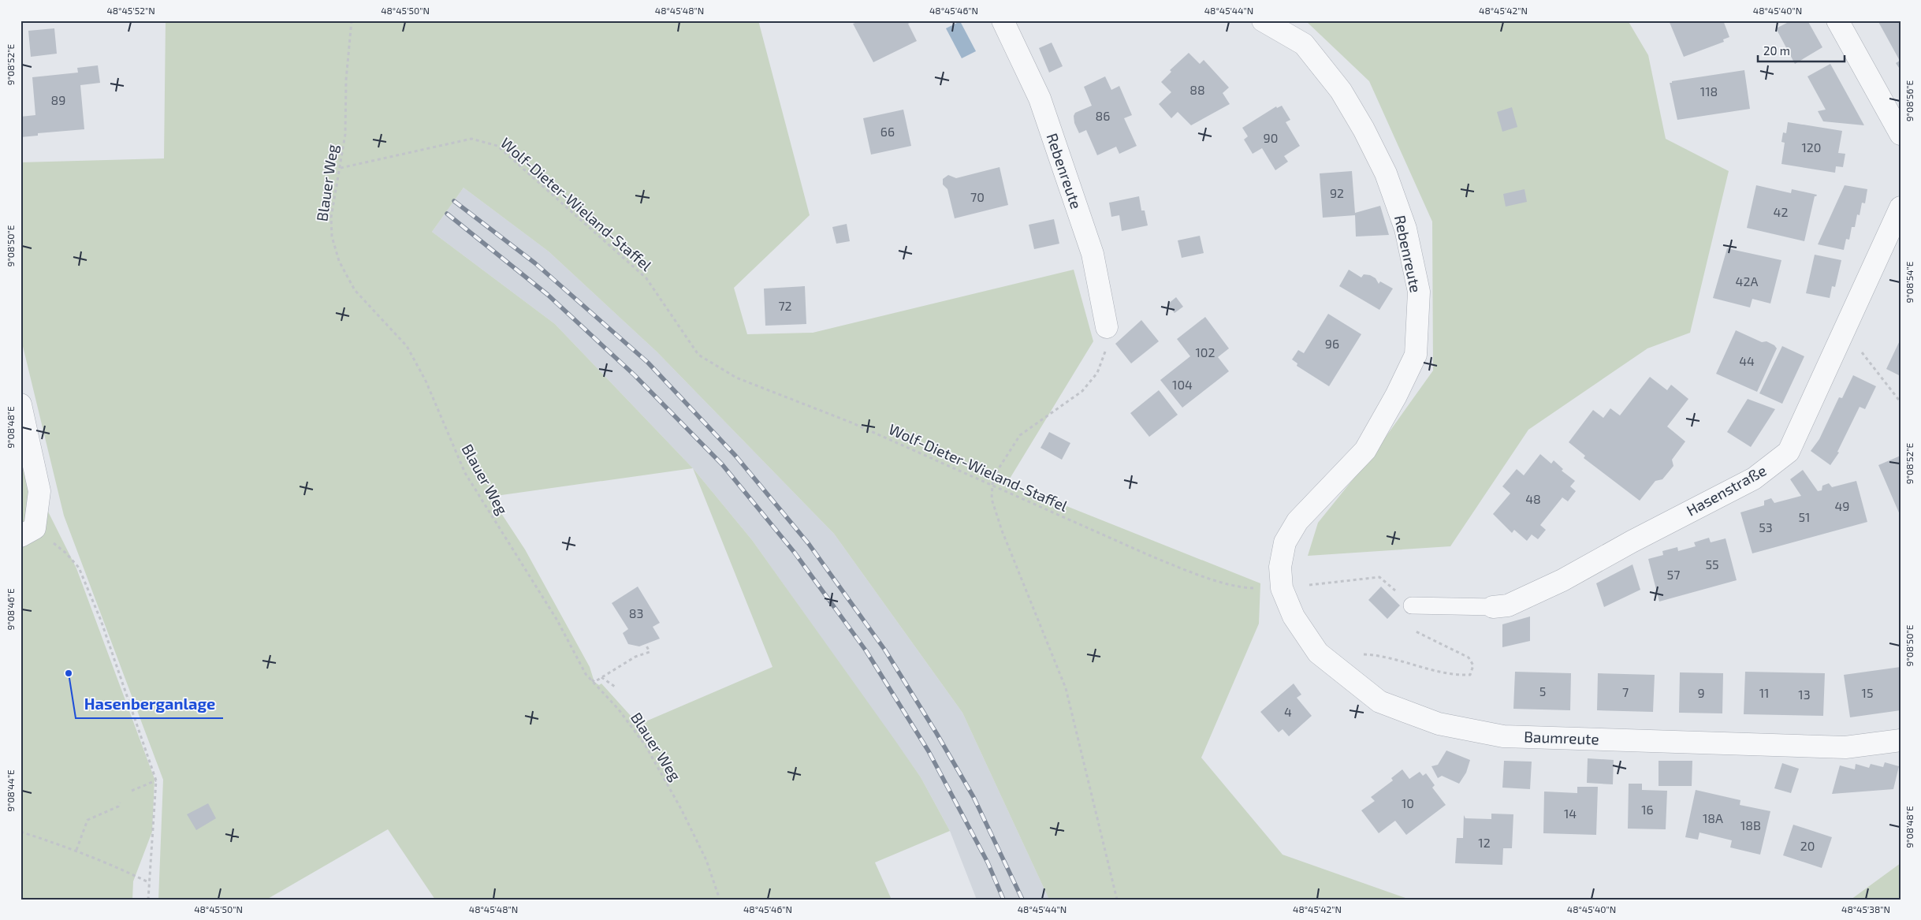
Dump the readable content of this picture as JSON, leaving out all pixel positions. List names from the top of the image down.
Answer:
{
  "streets": {
    "street": ["Rebenreute", "Hasenstraße", "Baumreute"],
    "path": ["Blauer Weg", "Wolf-Dieter-Wieland-Staffel"]
  },
  "crossings": [
    ["Rebenreute", "Wolf-Dieter-Wieland-Staffel"],
    ["Rebenreute", "Baumreute"],
    ["Blauer Weg", "Wolf-Dieter-Wieland-Staffel"],
    ["Wolf-Dieter-Wieland-Staffel", "Hasenstraße"],
    ["Wolf-Dieter-Wieland-Staffel", "Baumreute"]
  ],
  "places": ["Hasenberganlage"],
  "house_numbers": [
    "88",
    "118",
    "89",
    "86",
    "66",
    "90",
    "120",
    "92",
    "70",
    "42",
    "42A",
    "72",
    "96",
    "102",
    "44",
    "104",
    "48",
    "49",
    "51",
    "53",
    "55",
    "57",
    "83",
    "5",
    "7",
    "9",
    "11",
    "15",
    "13",
    "4",
    "10",
    "16",
    "14",
    "18A",
    "18B",
    "12",
    "20"
  ],
  "scale_bar": "20 m",
  "coordinates": [
    "48°45'52\"N",
    "48°45'50\"N",
    "48°45'48\"N",
    "48°45'46\"N",
    "48°45'44\"N",
    "48°45'42\"N",
    "48°45'40\"N",
    "9°08'52\"E",
    "9°08'56\"E",
    "9°08'50\"E",
    "9°08'54\"E",
    "9°08'48\"E",
    "9°08'46\"E",
    "9°08'44\"E",
    "48°45'38\"N"
  ]
}
